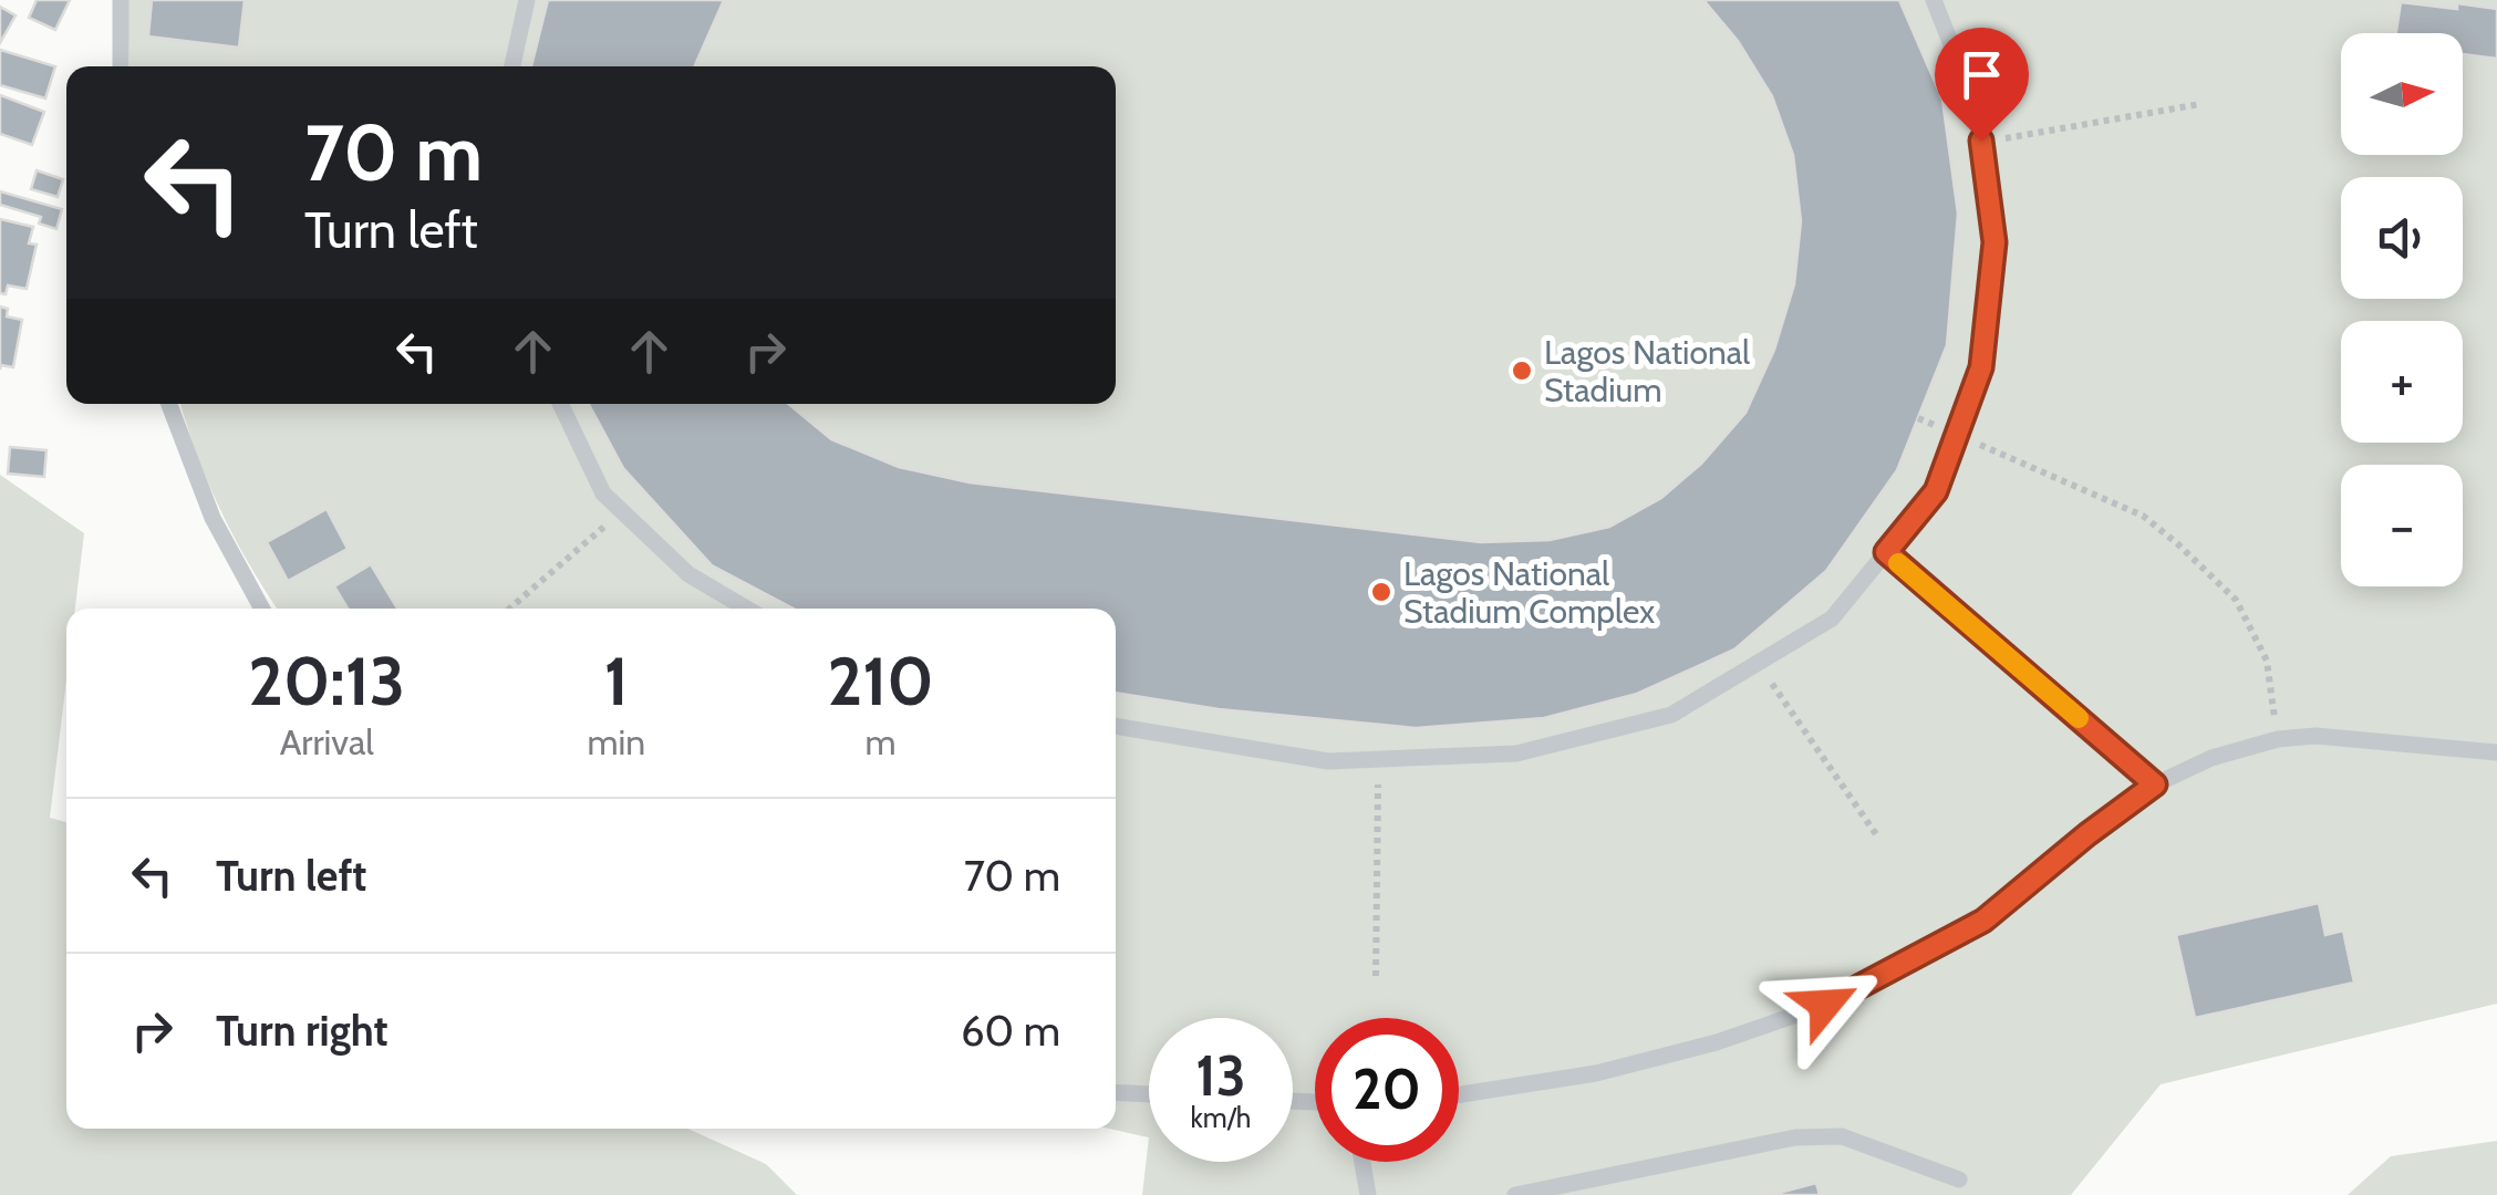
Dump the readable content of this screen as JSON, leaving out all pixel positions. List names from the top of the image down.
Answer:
{
  "places": ["Lagos National Stadium", "Lagos National Stadium Complex"],
  "north": "right",
  "page": {
    "map_buttons": ["+", "−"],
    "turn": ["70 m", "Turn left"],
    "eta": [
      "20:13",
      "Arrival",
      "1",
      "min",
      "210",
      "m"
    ],
    "list": [
      {
        "name": "Turn left",
        "value": "70 m"
      },
      {
        "name": "Turn right",
        "value": "60 m"
      }
    ],
    "speed": "13 km/h",
    "limit": "20"
  }
}
